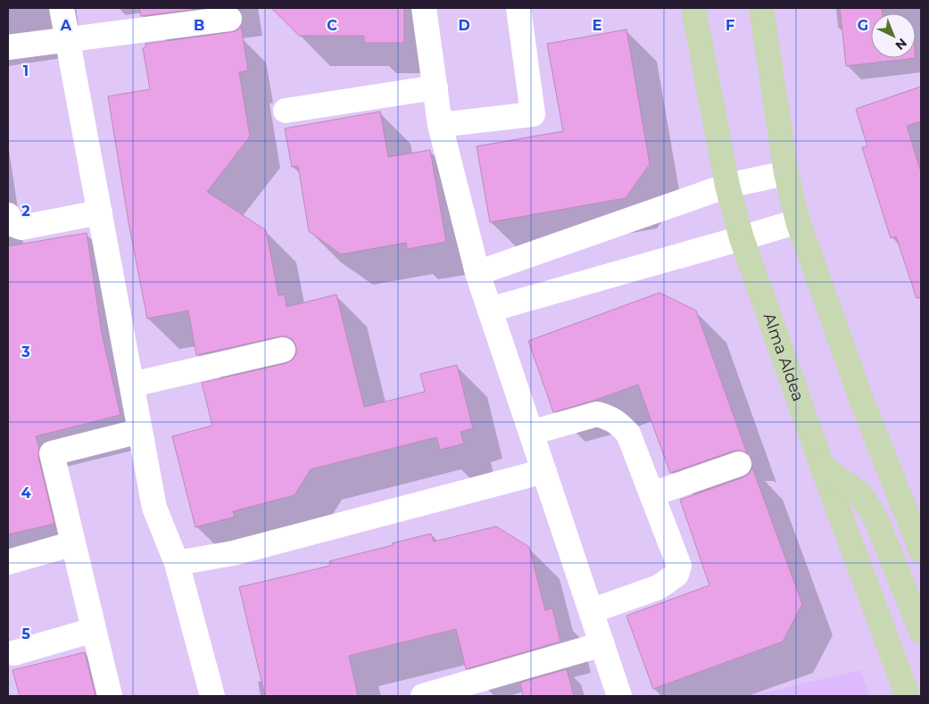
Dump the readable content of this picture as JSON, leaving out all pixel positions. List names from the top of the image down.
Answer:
{
  "streets": {
    "main road": ["Alma Aldea"]
  },
  "north": "bottom right",
  "grid": {
    "columns": [
      "A",
      "B",
      "C",
      "D",
      "E",
      "F",
      "G"
    ],
    "rows": [
      "1",
      "2",
      "3",
      "4",
      "5"
    ]
  }
}
